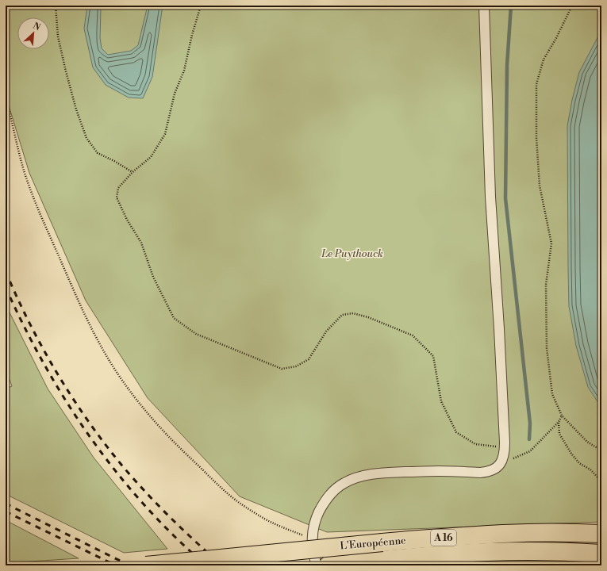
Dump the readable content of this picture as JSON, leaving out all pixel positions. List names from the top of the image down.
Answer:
{
  "streets": {
    "highway": ["A 16", "L'Européenne"]
  },
  "parks": ["Le Puythouck"],
  "north": "top right"
}
